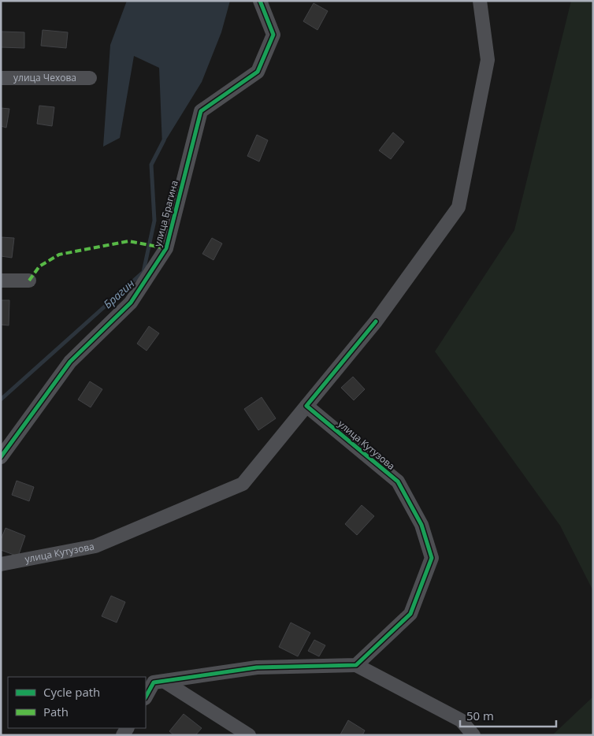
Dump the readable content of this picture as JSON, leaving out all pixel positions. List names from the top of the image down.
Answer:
{
  "streets": {
    "street": ["улица Чехова", "улица Брагина", "улица Кутузова"]
  },
  "water": ["Брагин"],
  "legend": ["Cycle path", "Path"],
  "scale_bar": "50 m"
}
